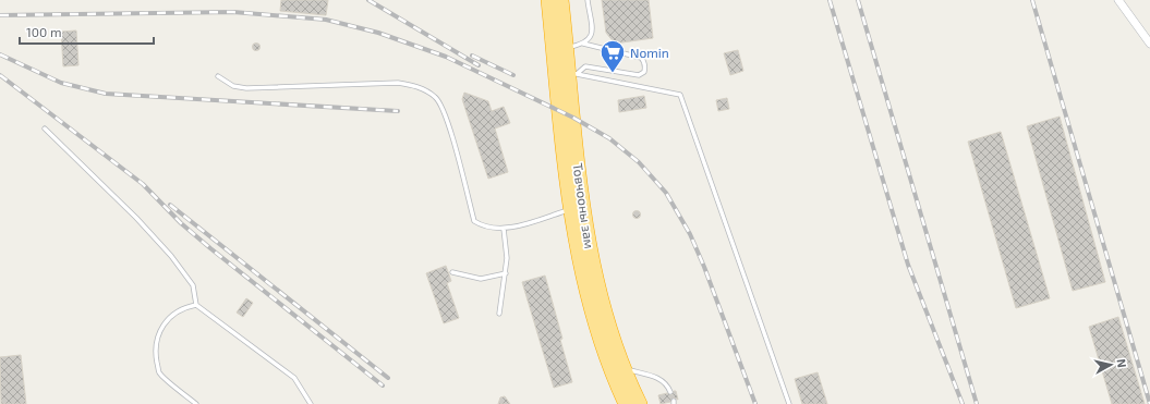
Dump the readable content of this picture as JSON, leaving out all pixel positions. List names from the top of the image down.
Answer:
{
  "streets": {
    "highway": ["Товчооны зам"]
  },
  "places": {
    "supermarket": ["Nomin"]
  },
  "scale_bar": "100 m",
  "north": "right"
}
